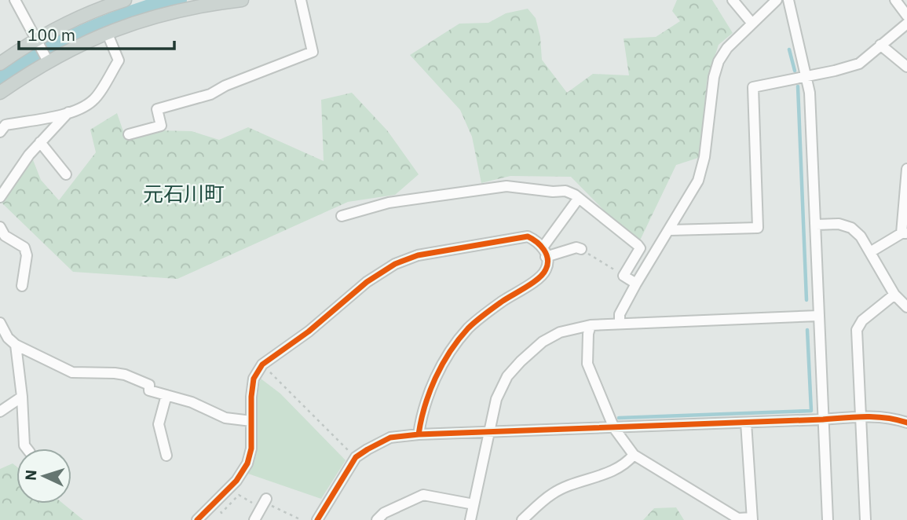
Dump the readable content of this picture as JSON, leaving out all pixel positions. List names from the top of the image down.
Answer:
{
  "districts": ["元石川町"],
  "scale_bar": "100 m",
  "north": "left"
}
